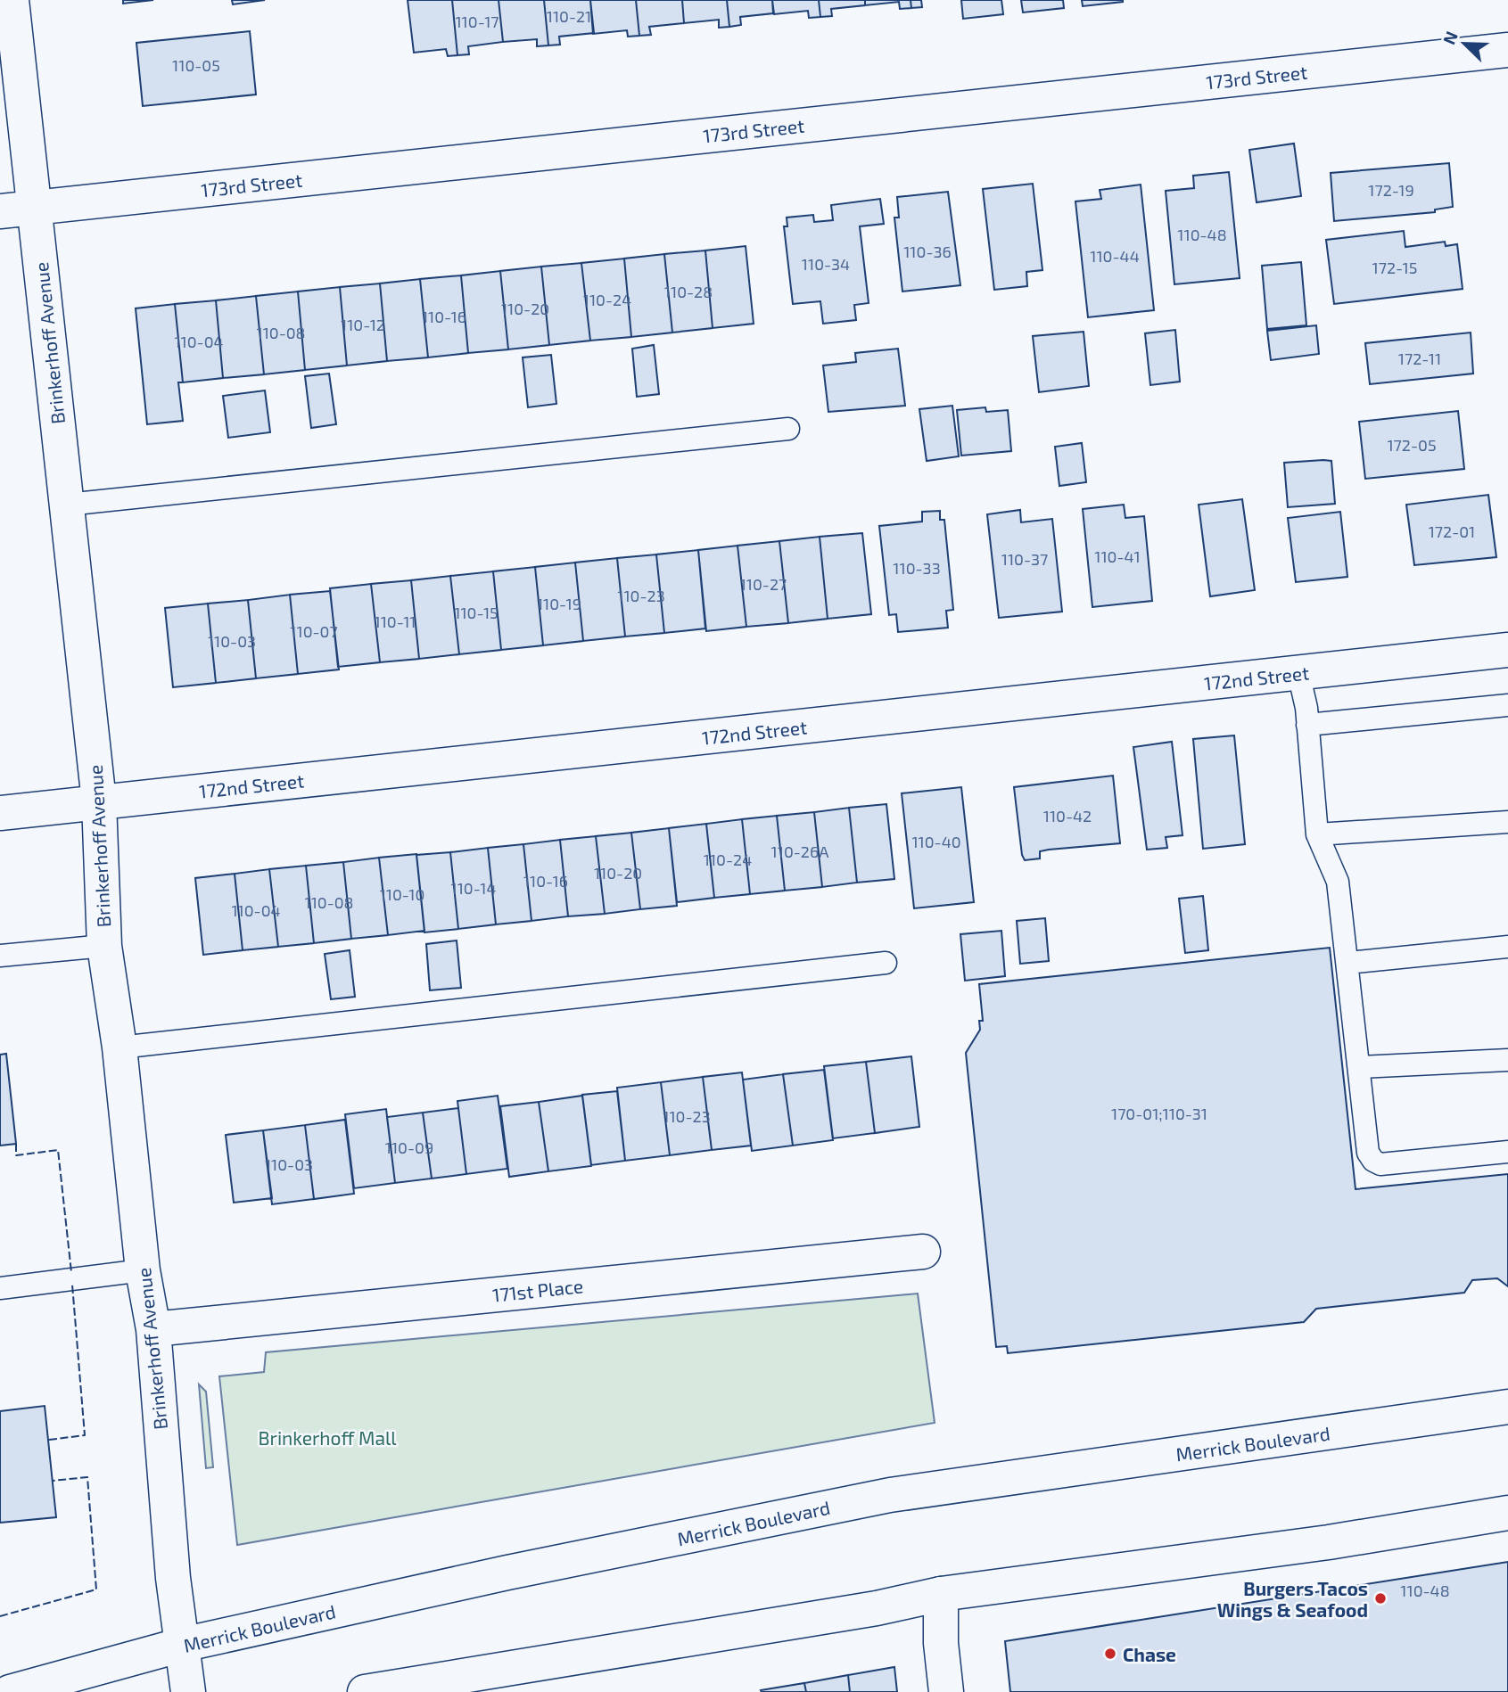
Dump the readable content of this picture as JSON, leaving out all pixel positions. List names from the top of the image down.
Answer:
{
  "streets": {
    "street": [
      "173rd Street",
      "Brinkerhoff Avenue",
      "172nd Street",
      "171st Place",
      "Merrick Boulevard"
    ]
  },
  "crossings": [
    ["173rd Street", "Brinkerhoff Avenue"],
    ["Brinkerhoff Avenue", "172nd Street"],
    ["Brinkerhoff Avenue", "171st Place"],
    ["Brinkerhoff Avenue", "Merrick Boulevard"]
  ],
  "parks": ["Brinkerhoff Mall"],
  "places": ["Burgers Tacos Wings & Seafood", "Chase"],
  "house_numbers": [
    "110-21",
    "110-17",
    "110-05",
    "172-19",
    "110-48",
    "110-36",
    "110-44",
    "110-34",
    "172-15",
    "110-28",
    "110-24",
    "110-20",
    "110-16",
    "110-12",
    "110-08",
    "110-04",
    "172-11",
    "172-05",
    "172-01",
    "110-41",
    "110-37",
    "110-33",
    "110-27",
    "110-23",
    "110-19",
    "110-15",
    "110-11",
    "110-07",
    "110-03",
    "110-42",
    "110-40",
    "110-26A",
    "110-24",
    "110-20",
    "110-16",
    "110-14",
    "110-10",
    "110-08",
    "110-04",
    "170-01;110-31",
    "110-23",
    "110-09",
    "110-03",
    "110-48"
  ],
  "north": "top left"
}
